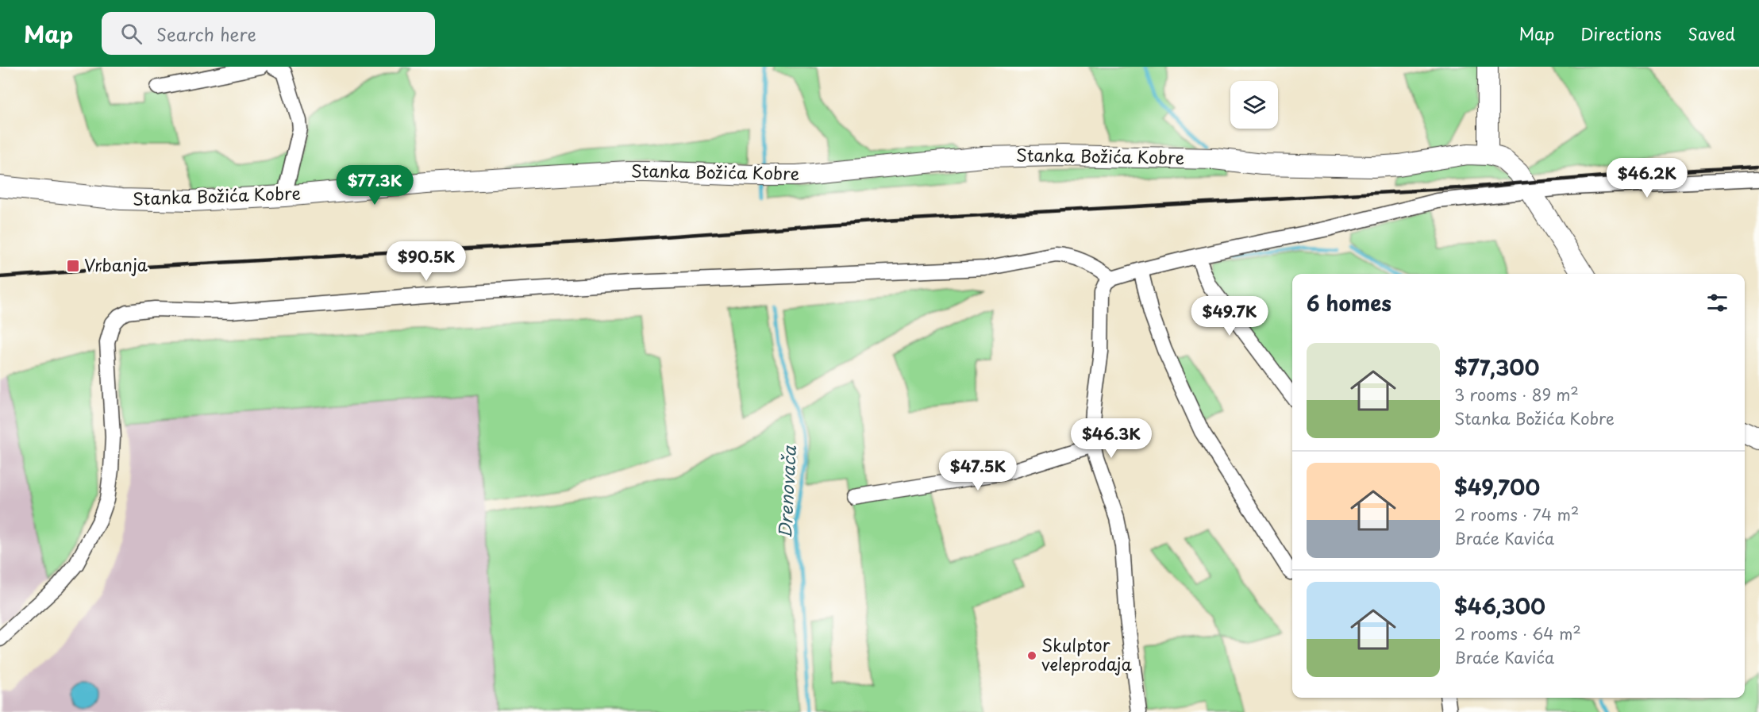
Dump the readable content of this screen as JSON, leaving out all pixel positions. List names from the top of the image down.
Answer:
{
  "streets": {
    "street": ["Stanka Božića Kobre"]
  },
  "water": ["Drenovača"],
  "places": {
    "transit": ["Vrbanja"],
    "other": ["Skulptor veleprodaja"]
  },
  "page": {
    "header": "Map",
    "search": "Search here",
    "nav": ["Map", "Directions", "Saved"],
    "price": [
      "$46.2K",
      "$77.3K",
      "$90.5K",
      "$49.7K",
      "$46.3K",
      "$47.5K"
    ],
    "heading": "6 homes",
    "list": [
      {
        "name": "$77,300",
        "note": "3 rooms · 89 m² · Stanka Božića Kobre"
      },
      {
        "name": "$49,700",
        "note": "2 rooms · 74 m² · Braće Kavića"
      },
      {
        "name": "$46,300",
        "note": "2 rooms · 64 m² · Braće Kavića"
      }
    ]
  }
}
